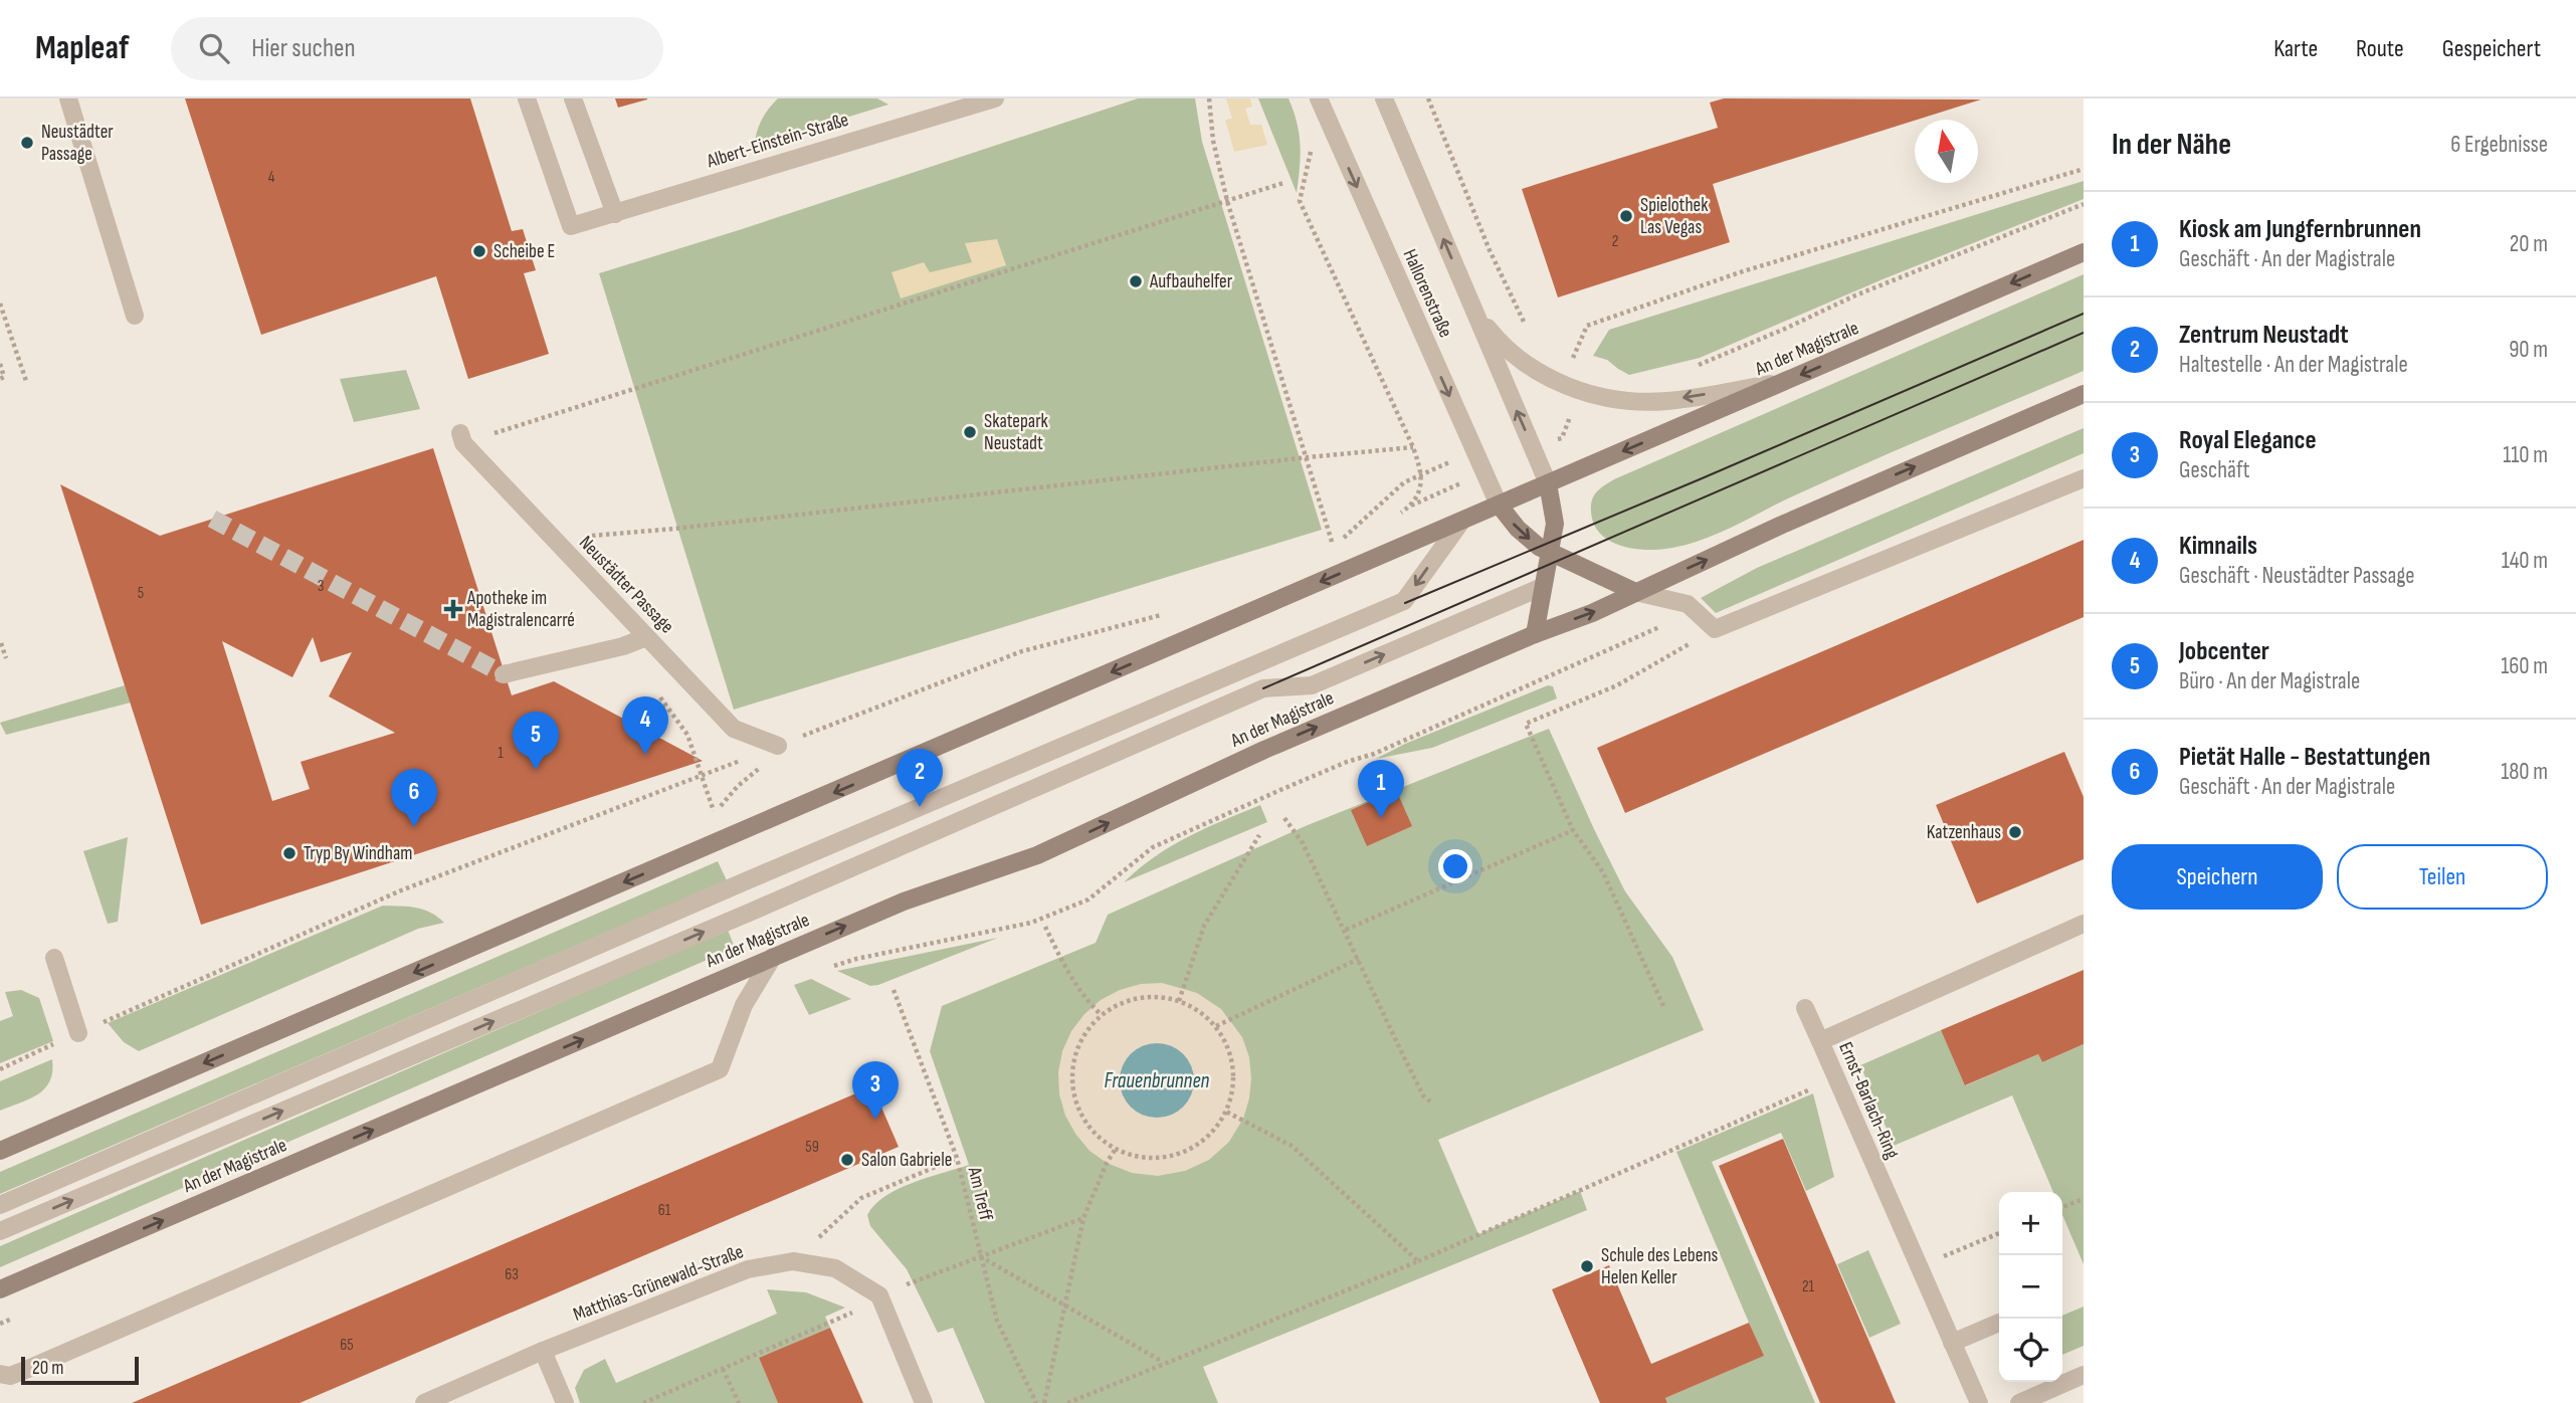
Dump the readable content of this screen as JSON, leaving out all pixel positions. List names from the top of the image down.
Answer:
{
  "streets": {
    "main road": ["An der Magistrale"],
    "street": [
      "Albert-Einstein-Straße",
      "Hallorenstraße",
      "Neustädter Passage",
      "Ernst-Barlach-Ring",
      "Matthias-Grünewald-Straße"
    ],
    "path": ["Am Treff"]
  },
  "crossings": [
    ["Hallorenstraße", "An der Magistrale"]
  ],
  "water": ["Frauenbrunnen"],
  "places": {
    "other": [
      "Neustädter Passage",
      "Spielothek Las Vegas",
      "Scheibe E",
      "Aufbauhelfer",
      "Skatepark Neustadt",
      "Katzenhaus",
      "Tryp By Windham",
      "Salon Gabriele",
      "Schule des Lebens Helen Keller"
    ],
    "health": ["Apotheke im Magistralencarré"]
  },
  "house_numbers": [
    "4",
    "2",
    "3",
    "5",
    "1",
    "59",
    "61",
    "63",
    "21",
    "65"
  ],
  "scale_bar": "20 m",
  "north": "top",
  "page": {
    "header": "Mapleaf",
    "search": "Hier suchen",
    "nav": ["Karte", "Route", "Gespeichert"],
    "heading": ["In der Nähe", "6 Ergebnisse"],
    "list": [
      {
        "mark": "1",
        "name": "Kiosk am Jungfernbrunnen",
        "note": "Geschäft · An der Magistrale",
        "value": "20 m"
      },
      {
        "mark": "2",
        "name": "Zentrum Neustadt",
        "note": "Haltestelle · An der Magistrale",
        "value": "90 m"
      },
      {
        "mark": "3",
        "name": "Royal Elegance",
        "note": "Geschäft",
        "value": "110 m"
      },
      {
        "mark": "4",
        "name": "Kimnails",
        "note": "Geschäft · Neustädter Passage",
        "value": "140 m"
      },
      {
        "mark": "5",
        "name": "Jobcenter",
        "note": "Büro · An der Magistrale",
        "value": "160 m"
      },
      {
        "mark": "6",
        "name": "Pietät Halle - Bestattungen",
        "note": "Geschäft · An der Magistrale",
        "value": "180 m"
      }
    ],
    "pins": [
      "4",
      "5",
      "2",
      "1",
      "6",
      "3"
    ],
    "buttons": ["Speichern", "Teilen"],
    "map_buttons": ["+", "−"],
    "scale": "20 m"
  }
}
